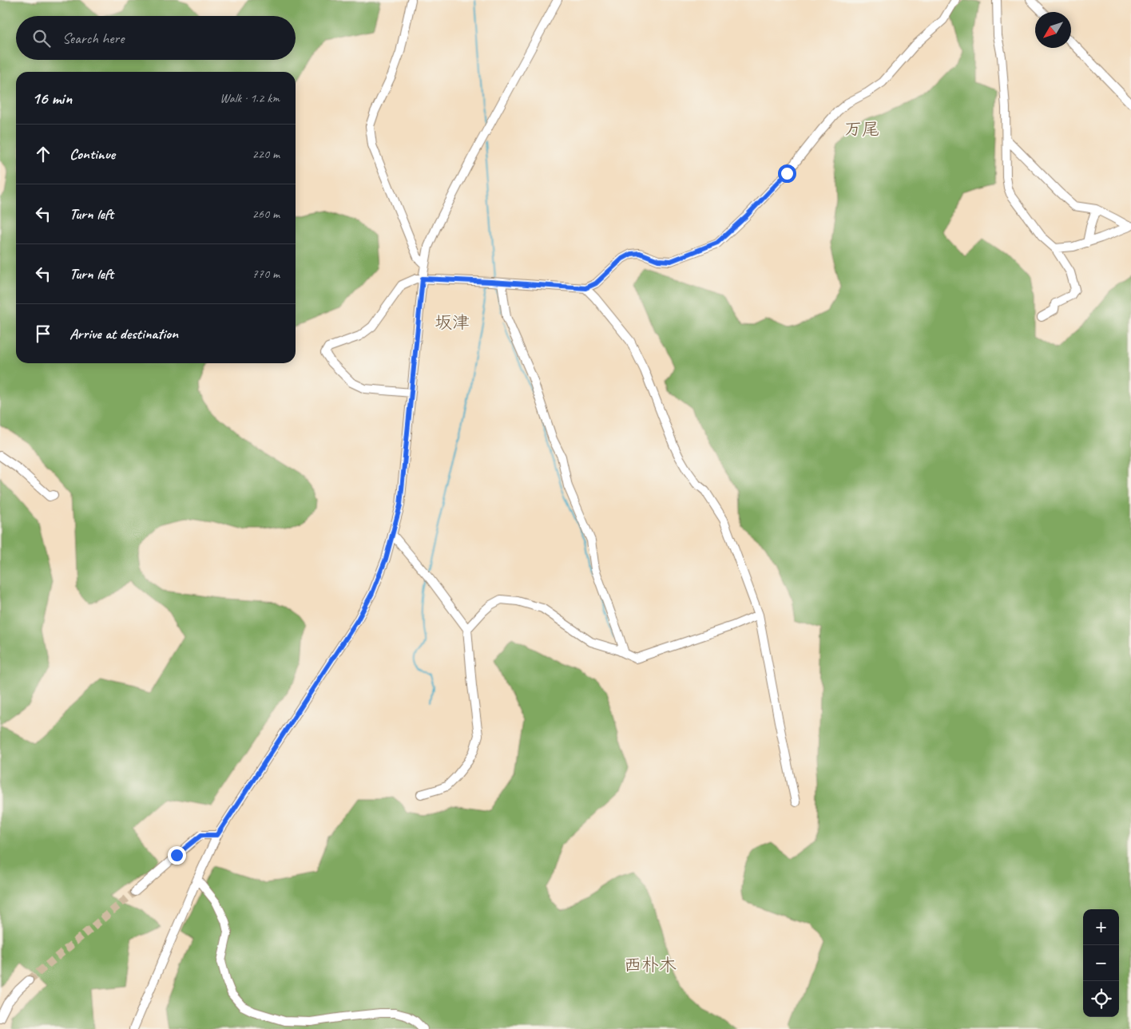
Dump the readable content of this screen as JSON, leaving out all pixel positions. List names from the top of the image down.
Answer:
{
  "districts": ["万尾", "坂津", "西朴木"],
  "north": "bottom left",
  "page": {
    "search": "Search here",
    "heading": ["16 min", "Walk · 1.2 km"],
    "list": [
      ["Continue", "220 m"],
      ["Turn left", "260 m"],
      ["Turn left", "770 m"],
      "Arrive at destination"
    ],
    "map_buttons": ["+", "−"]
  }
}
